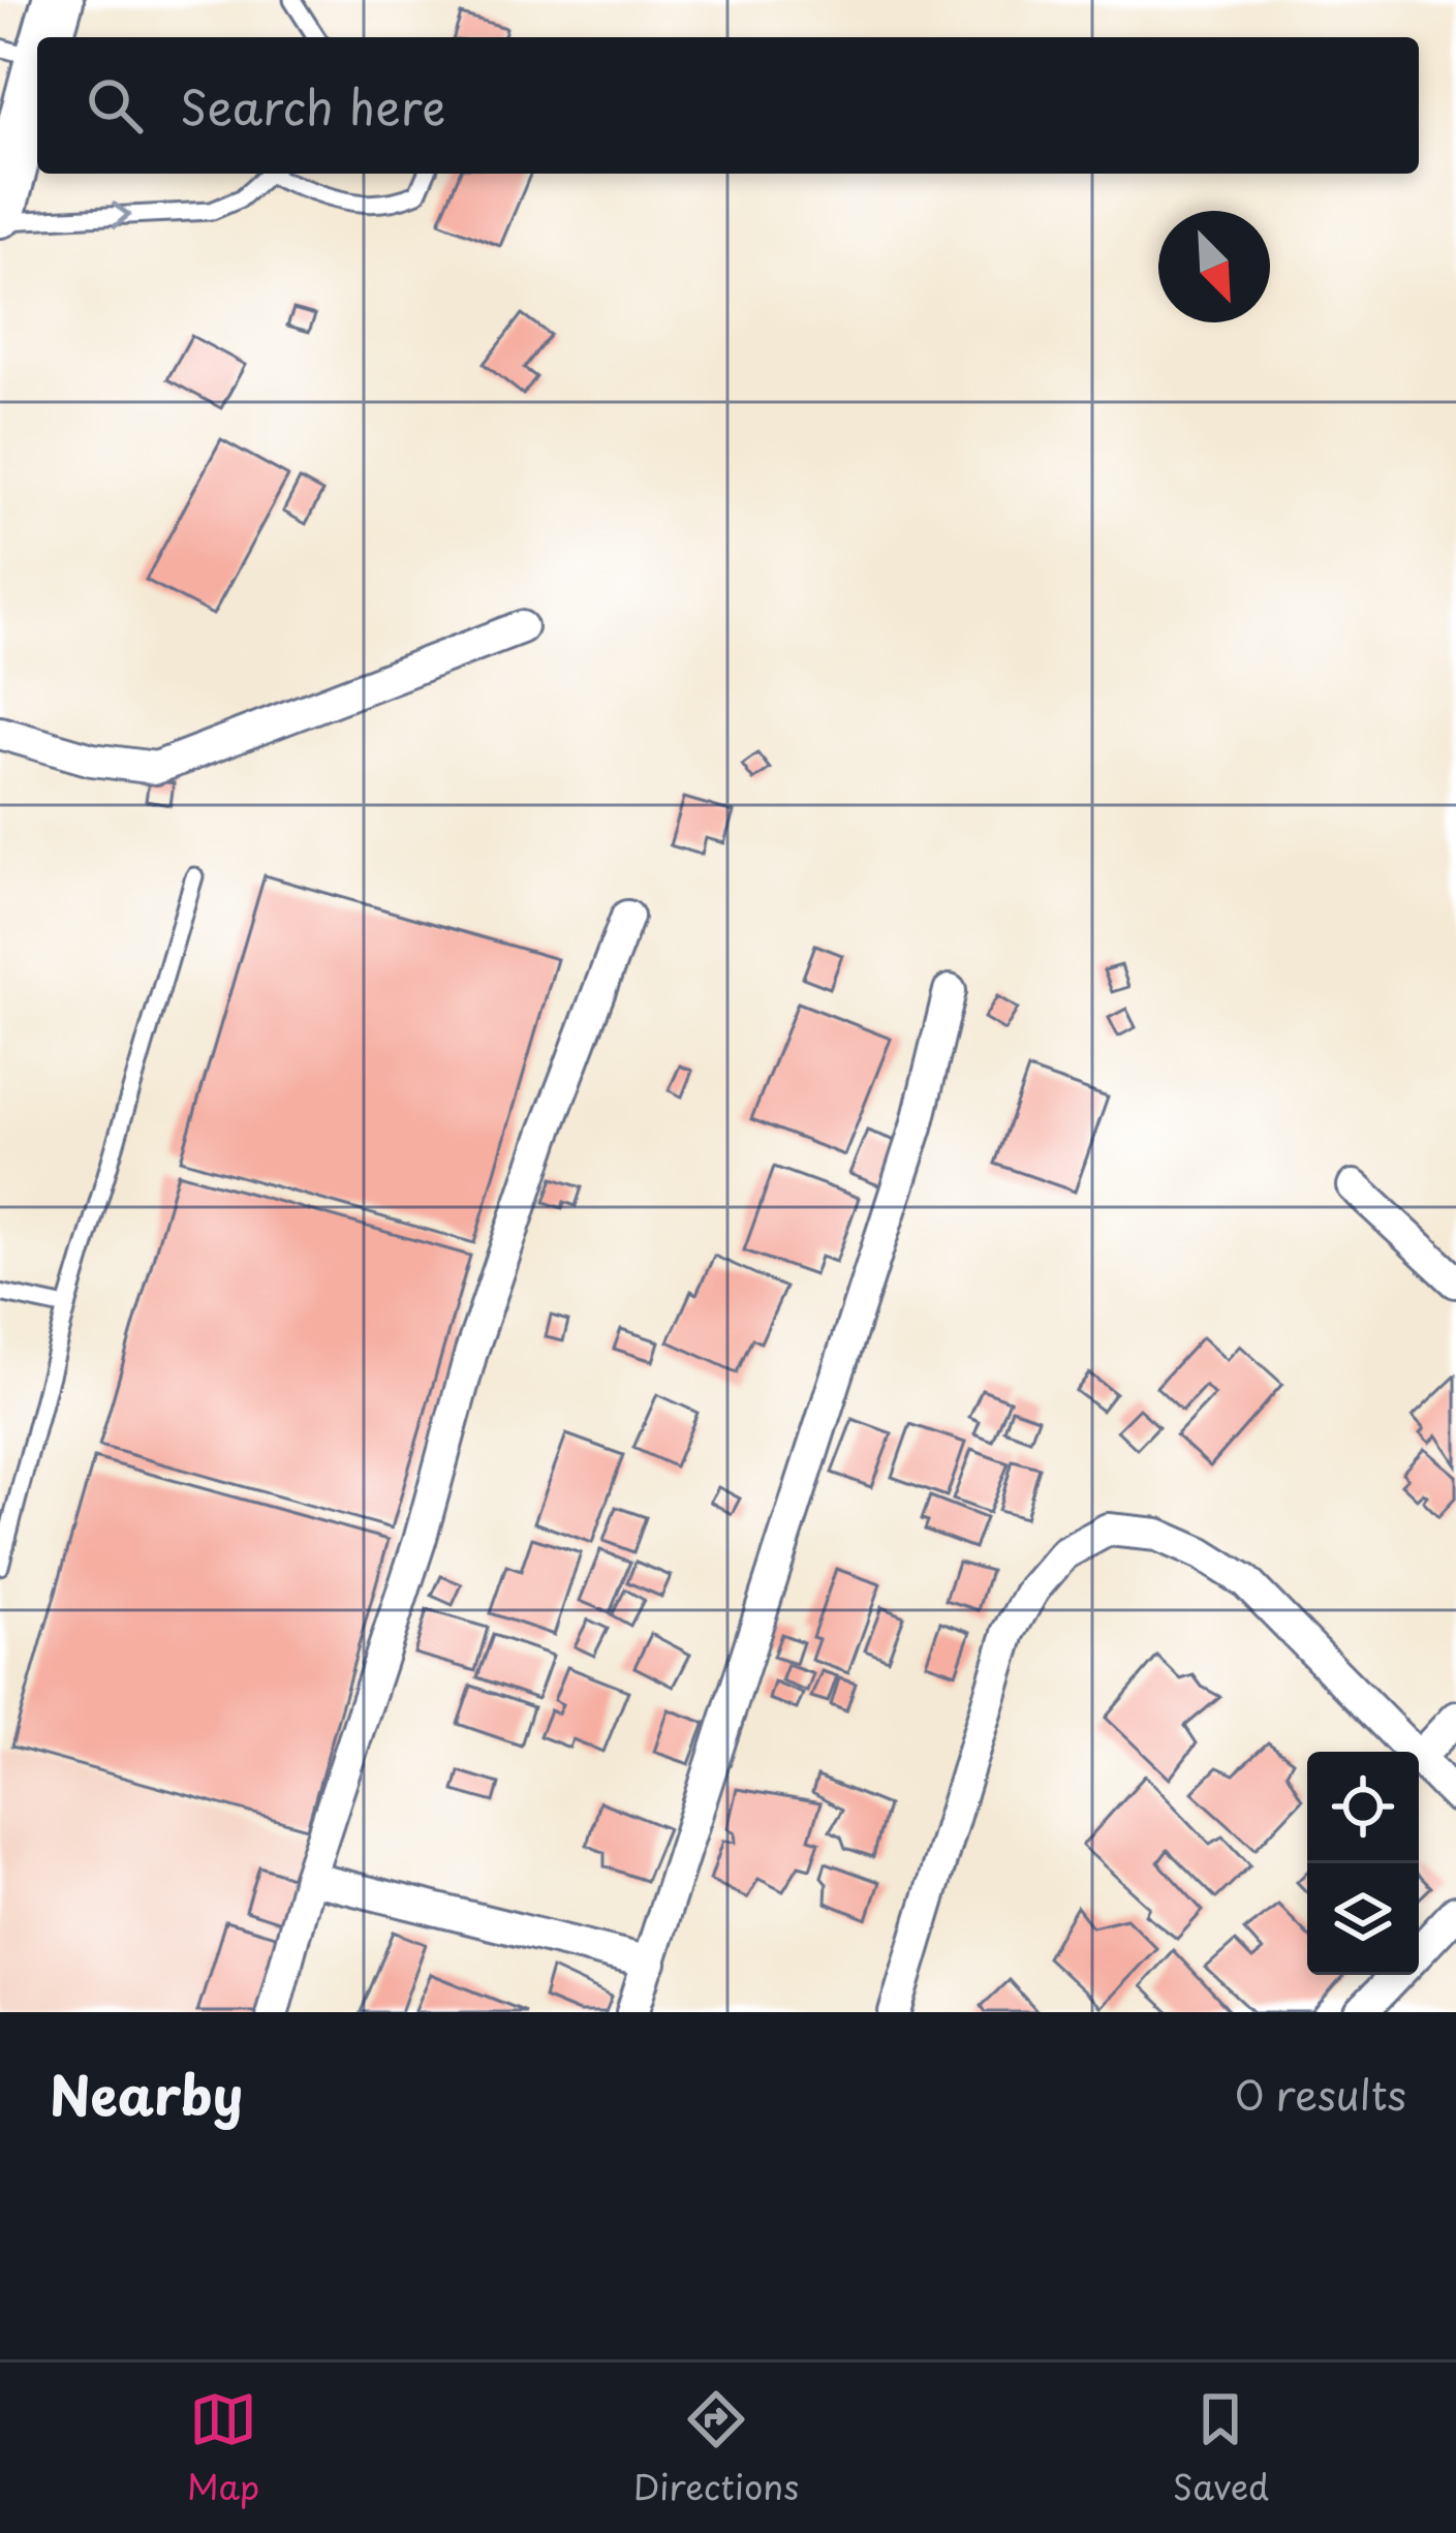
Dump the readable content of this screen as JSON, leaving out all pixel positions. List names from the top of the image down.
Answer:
{
  "north": "bottom right",
  "page": {
    "search": "Search here",
    "heading": ["Nearby", "0 results"],
    "nav": ["Map", "Directions", "Saved"]
  }
}
